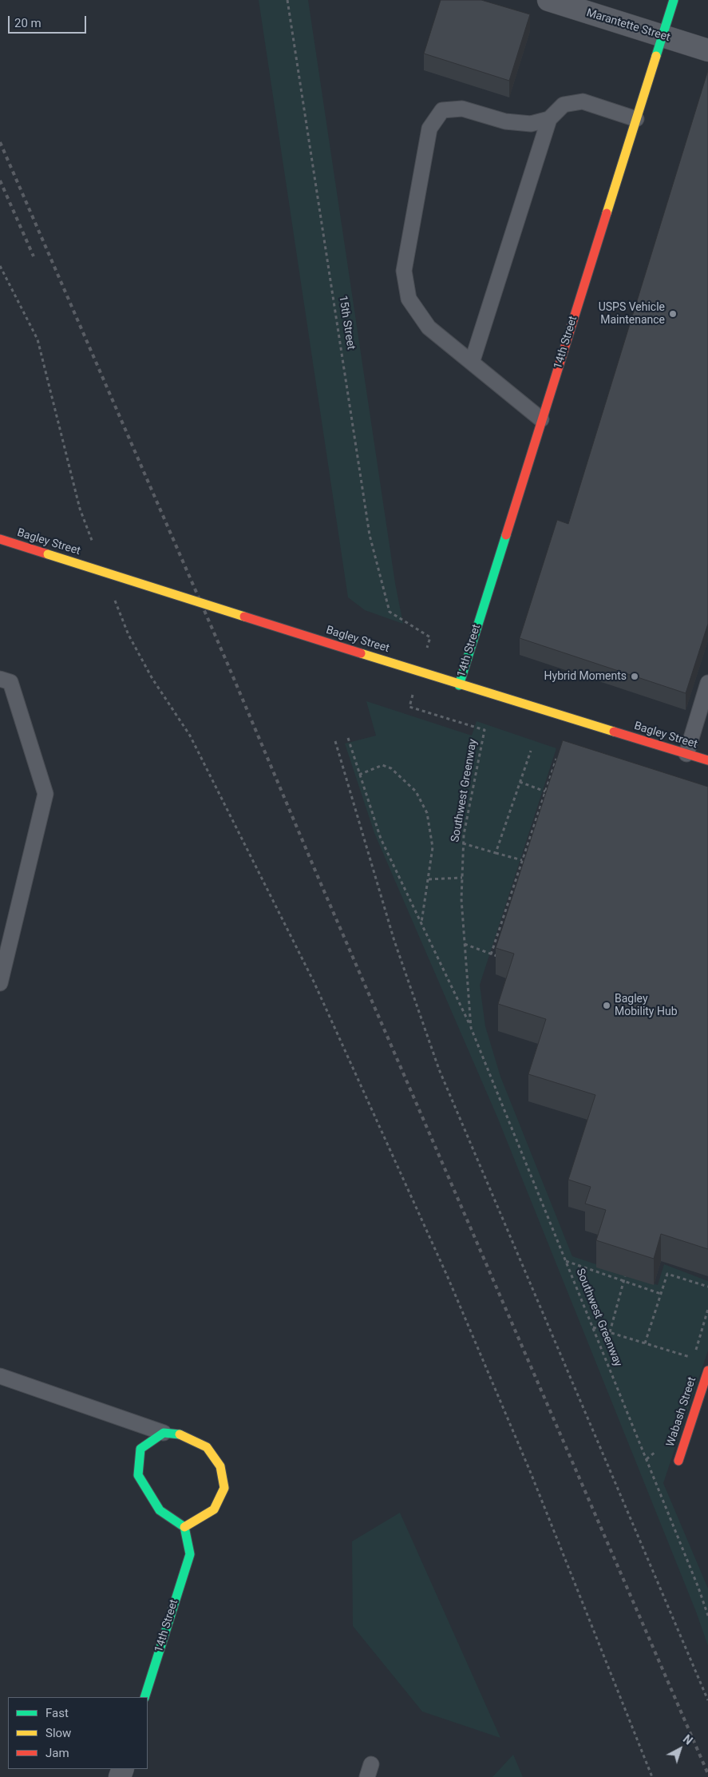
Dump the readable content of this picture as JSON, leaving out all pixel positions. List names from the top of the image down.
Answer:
{
  "streets": {
    "street": [
      "Marantette Street",
      "14th Street",
      "Bagley Street",
      "Wabash Street"
    ],
    "path": ["15th Street", "Southwest Greenway"]
  },
  "crossings": [
    ["Marantette Street", "14th Street"],
    ["14th Street", "Bagley Street"]
  ],
  "places": ["USPS Vehicle Maintenance", "Hybrid Moments", "Bagley Mobility Hub"],
  "legend": ["Fast", "Slow", "Jam"],
  "scale_bar": "20 m",
  "north": "top right"
}
